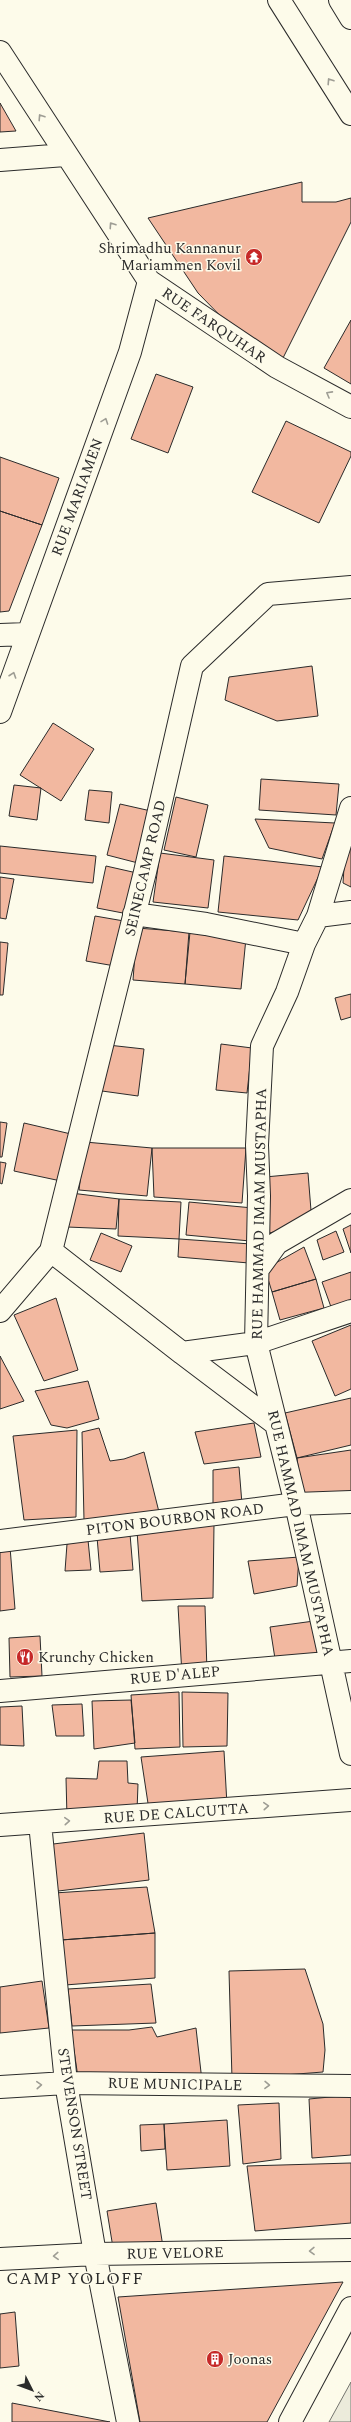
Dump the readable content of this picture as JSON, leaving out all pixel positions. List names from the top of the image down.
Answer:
{
  "streets": {
    "main road": [
      "RUE FARQUHAR",
      "RUE MARIAMEN",
      "SEINECAMP ROAD",
      "RUE HAMMAD IMAM MUSTAPHA",
      "PITON BOURBON ROAD",
      "RUE D'ALEP",
      "RUE DE CALCUTTA",
      "RUE MUNICIPALE",
      "STEVENSON STREET",
      "RUE VELORE"
    ]
  },
  "crossings": [
    ["RUE FARQUHAR", "RUE MARIAMEN"],
    ["RUE HAMMAD IMAM MUSTAPHA", "PITON BOURBON ROAD"],
    ["RUE HAMMAD IMAM MUSTAPHA", "RUE D'ALEP"],
    ["RUE DE CALCUTTA", "STEVENSON STREET"],
    ["RUE MUNICIPALE", "STEVENSON STREET"],
    ["STEVENSON STREET", "RUE VELORE"]
  ],
  "one_way": [
    "RUE FARQUHAR",
    "RUE MARIAMEN",
    "RUE DE CALCUTTA",
    "RUE MUNICIPALE",
    "RUE VELORE"
  ],
  "districts": ["CAMP YOLOFF"],
  "places": {
    "temple": ["Shrimadhu Kannanur Mariammen Kovil"],
    "restaurant": ["Krunchy Chicken"],
    "building": ["Joonas"]
  },
  "north": "bottom right"
}
